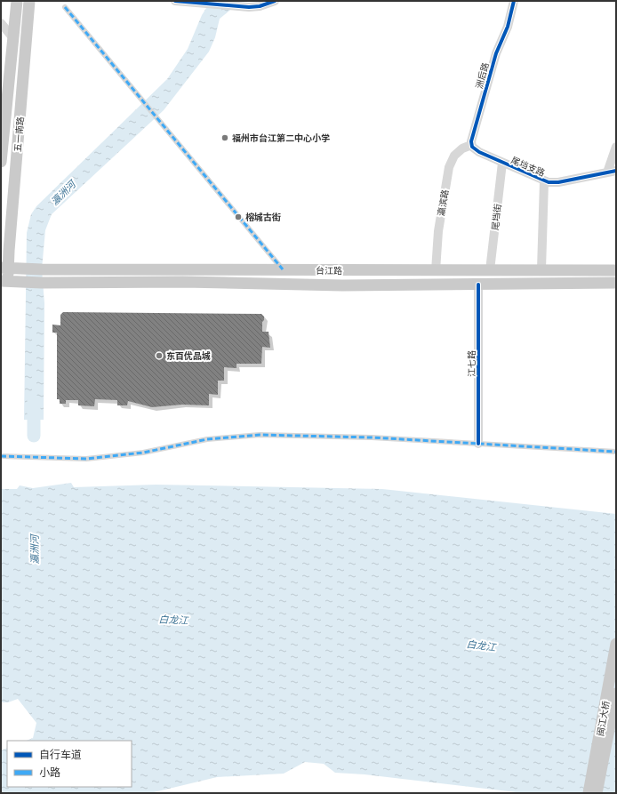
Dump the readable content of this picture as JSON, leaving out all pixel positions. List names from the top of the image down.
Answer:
{
  "streets": {
    "main road": ["五一南路", "台江路", "闽江大桥"],
    "street": [
      "洲后路",
      "尾垱支路",
      "瀛滨路",
      "尾垱街",
      "江七路"
    ]
  },
  "crossings": [
    ["洲后路", "尾垱支路"],
    ["洲后路", "瀛滨路"],
    ["五一南路", "台江路"],
    ["尾垱支路", "瀛滨路"],
    ["尾垱支路", "尾垱街"],
    ["瀛滨路", "台江路"],
    ["尾垱街", "台江路"],
    ["台江路", "江七路"]
  ],
  "water": ["瀛洲河", "白龙江"],
  "places": ["福州市台江第二中心小学", "榕城古街", "东百优品城"],
  "legend": ["自行车道", "小路"]
}
